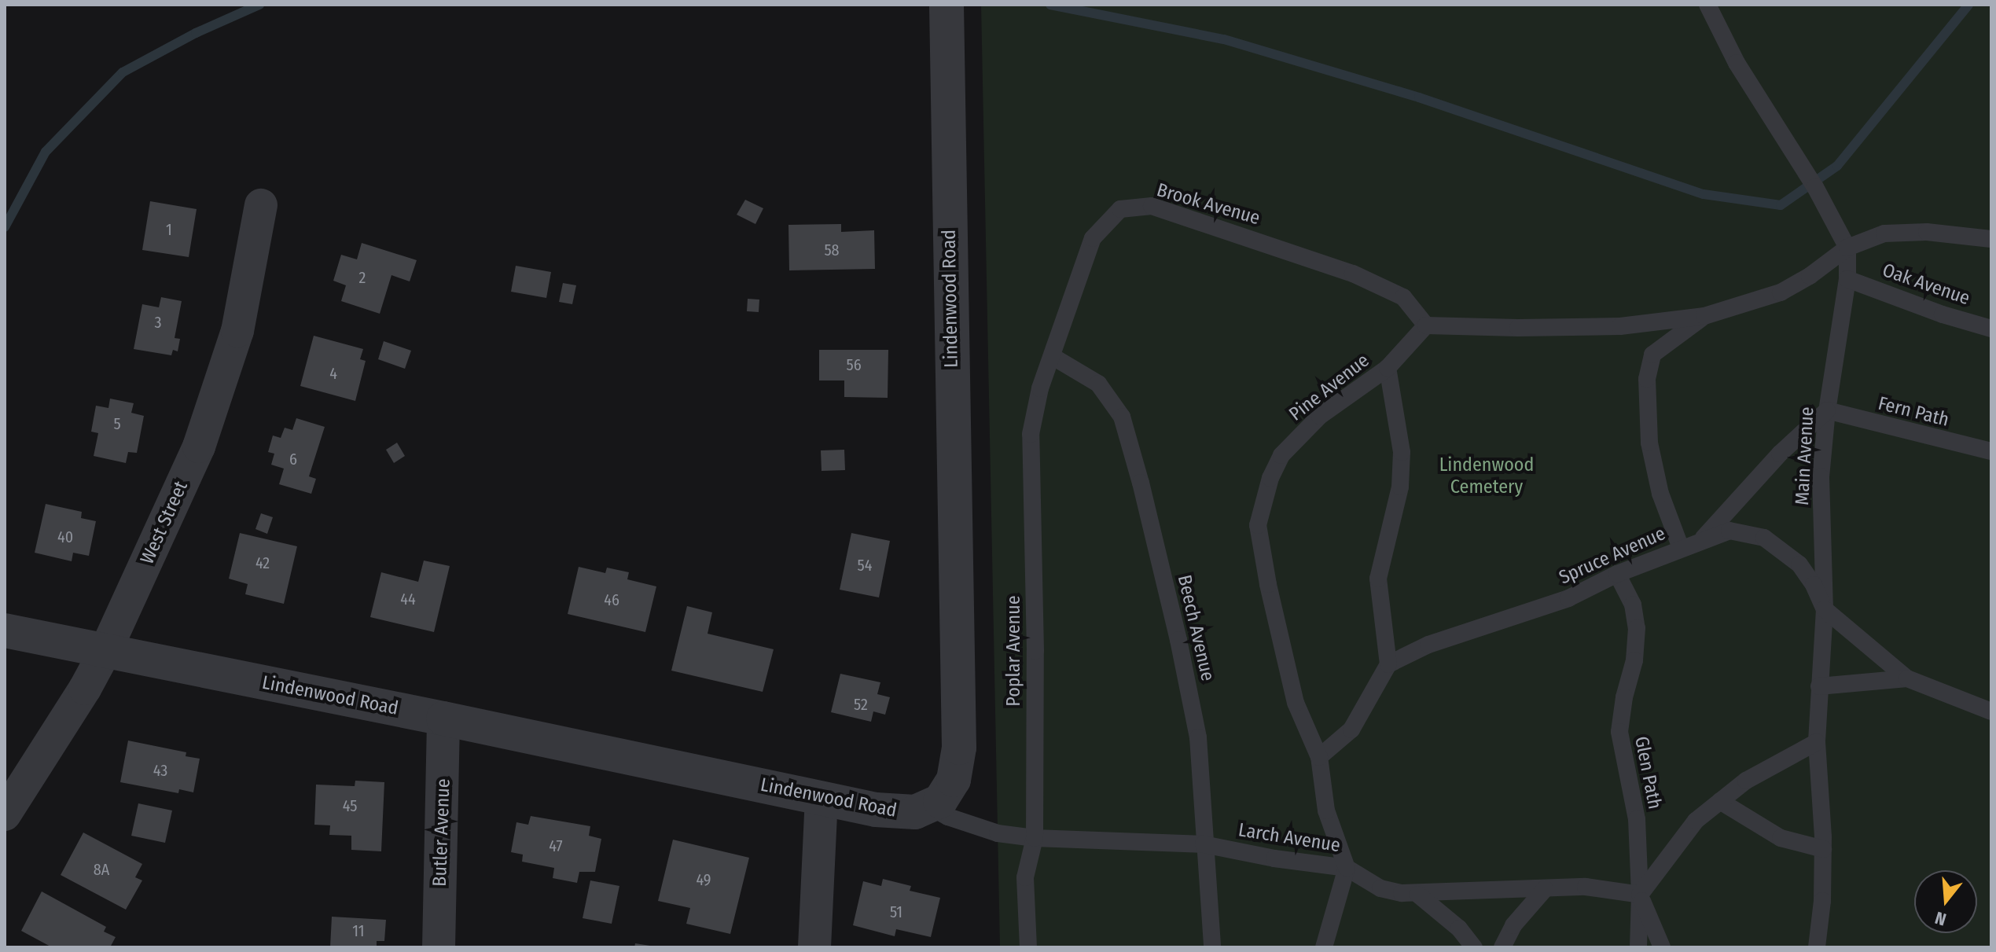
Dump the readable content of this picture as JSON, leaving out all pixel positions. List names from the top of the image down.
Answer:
{
  "streets": {
    "street": ["Lindenwood Road", "West Street", "Butler Avenue"],
    "lane": [
      "Brook Avenue",
      "Oak Avenue",
      "Pine Avenue",
      "Fern Path",
      "Main Avenue",
      "Spruce Avenue",
      "Beech Avenue",
      "Poplar Avenue",
      "Glen Path",
      "Larch Avenue"
    ]
  },
  "crossings": [
    ["Brook Avenue", "Pine Avenue"],
    ["Brook Avenue", "Beech Avenue"],
    ["Brook Avenue", "Poplar Avenue"],
    ["Oak Avenue", "Main Avenue"],
    ["Lindenwood Road", "West Street"],
    ["Lindenwood Road", "Butler Avenue"],
    ["Lindenwood Road", "Larch Avenue"],
    ["Pine Avenue", "Larch Avenue"],
    ["Fern Path", "Main Avenue"],
    ["Main Avenue", "Spruce Avenue"],
    ["Spruce Avenue", "Glen Path"],
    ["Beech Avenue", "Poplar Avenue"],
    ["Beech Avenue", "Larch Avenue"],
    ["Poplar Avenue", "Larch Avenue"],
    ["Glen Path", "Larch Avenue"]
  ],
  "parks": ["Lindenwood Cemetery"],
  "house_numbers": [
    "1",
    "58",
    "2",
    "3",
    "56",
    "4",
    "5",
    "6",
    "40",
    "42",
    "54",
    "44",
    "46",
    "52",
    "43",
    "45",
    "47",
    "8A",
    "49",
    "51",
    "11"
  ],
  "north": "bottom"
}
